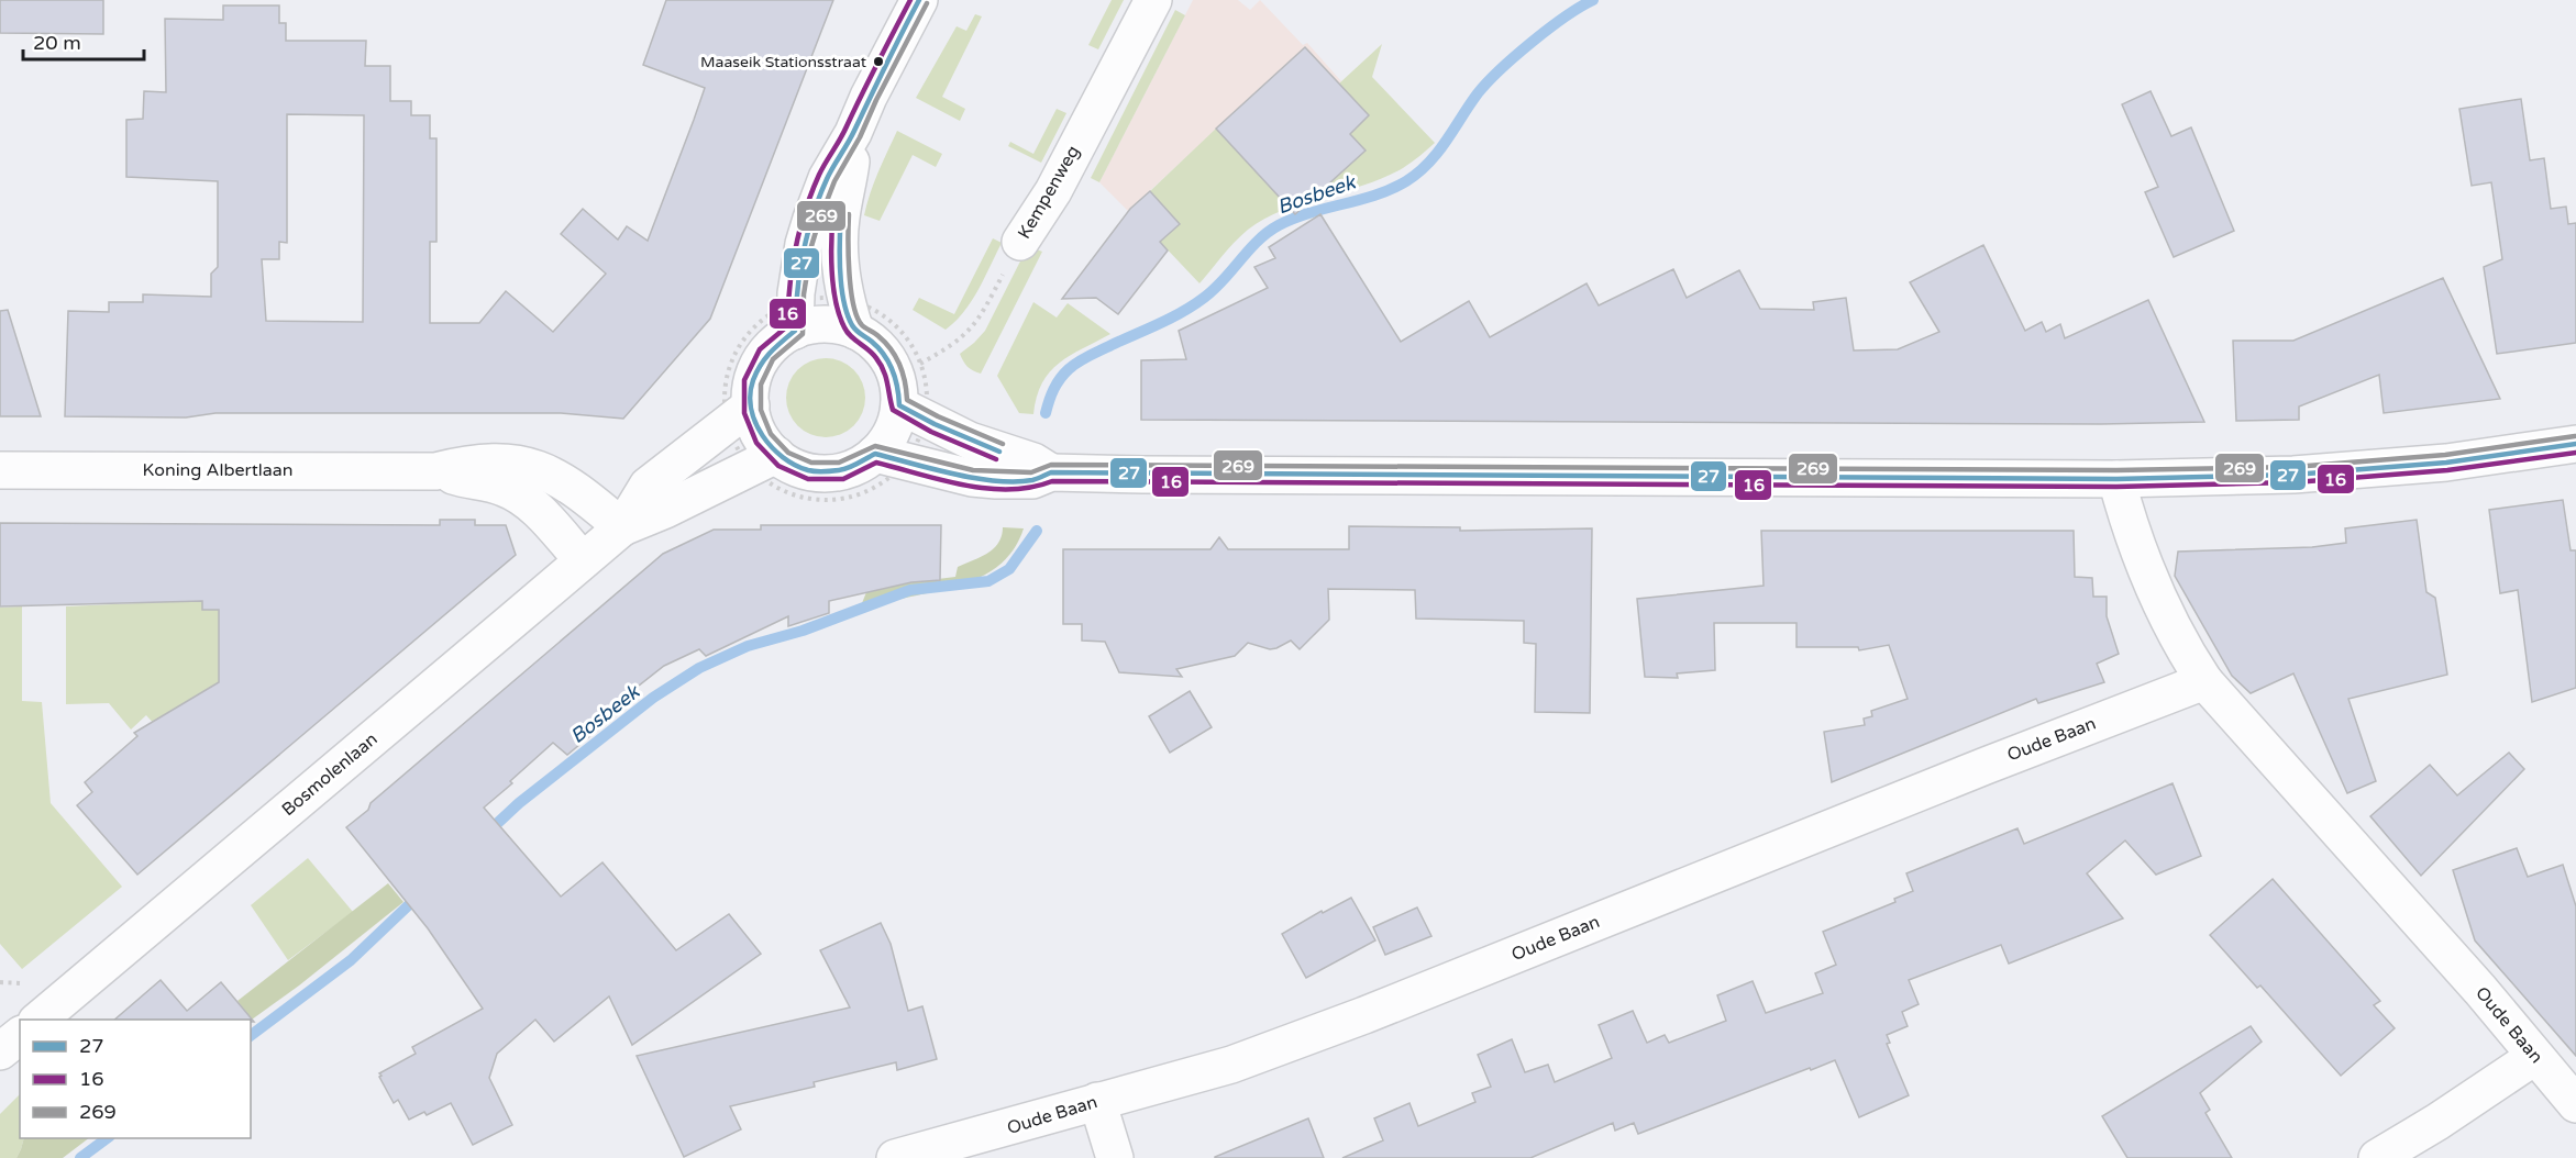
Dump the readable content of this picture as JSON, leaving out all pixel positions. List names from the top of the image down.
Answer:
{
  "streets": {
    "main road": [
      "Kempenweg",
      "Koning Albertlaan",
      "Oude Baan",
      "Bosmolenlaan"
    ]
  },
  "crossings": [
    ["Koning Albertlaan", "Bosmolenlaan"]
  ],
  "water": ["Bosbeek"],
  "places": ["Maaseik Stationsstraat"],
  "lines": ["transit line 27", "transit line 16", "transit line 269"],
  "legend": ["27", "16", "269"],
  "scale_bar": "20 m"
}
